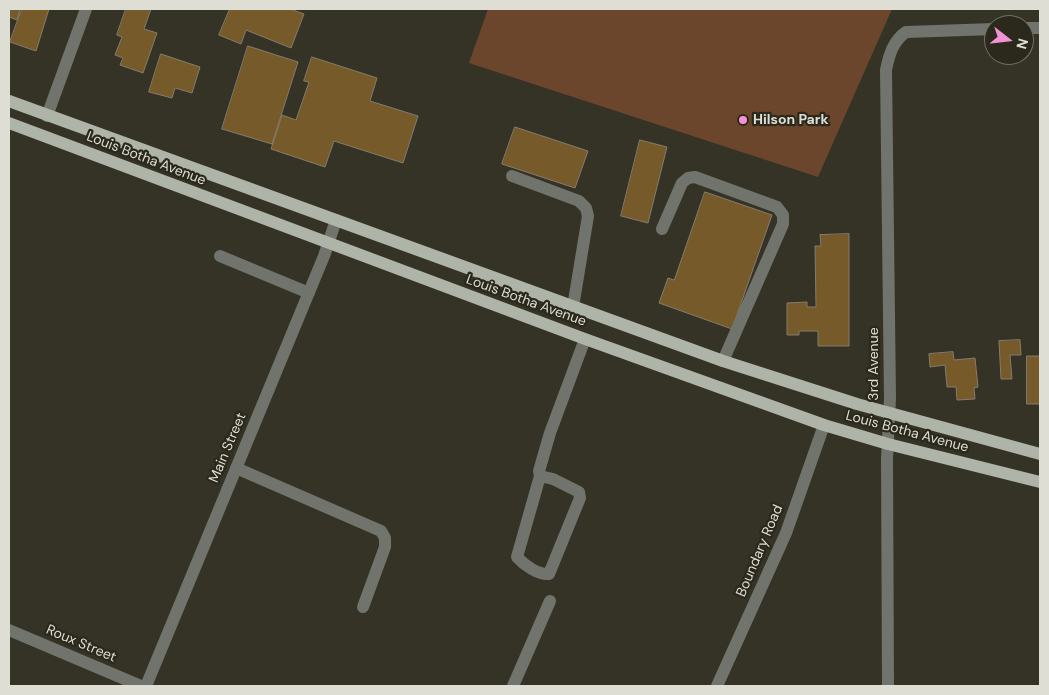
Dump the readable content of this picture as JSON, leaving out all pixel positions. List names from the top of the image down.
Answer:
{
  "streets": {
    "main road": ["Louis Botha Avenue"],
    "street": [
      "3rd Avenue",
      "Main Street",
      "Boundary Road",
      "Roux Street"
    ]
  },
  "crossings": [
    ["Louis Botha Avenue", "3rd Avenue"],
    ["Louis Botha Avenue", "Main Street"],
    ["Louis Botha Avenue", "Boundary Road"]
  ],
  "places": ["Hilson Park"],
  "north": "right"
}
